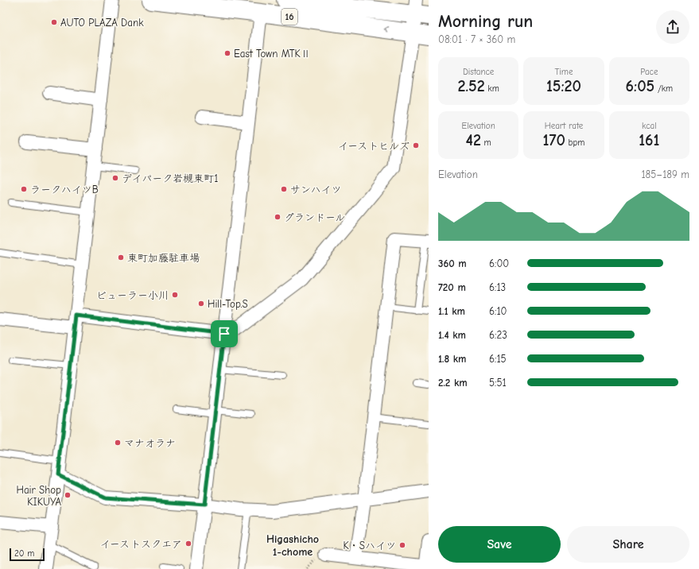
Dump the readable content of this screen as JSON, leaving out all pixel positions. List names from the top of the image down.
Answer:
{
  "streets": {
    "highway": ["16"]
  },
  "districts": ["Higashicho 1-chome"],
  "places": [
    "AUTO PLAZA Dank",
    "East Town MTKⅡ",
    "イーストヒルズ",
    "デイパーク岩槻東町1",
    "ラークハイツB",
    "サンハイツ",
    "グランドール",
    "東町加藤駐車場",
    "ビューラー小川",
    "Hill-Top.S",
    "マナオラナ",
    "Hair Shop KIKUYA",
    "イーストスクエア",
    "K・Sハイツ"
  ],
  "scale_bar": "20 m",
  "page": {
    "heading": ["Morning run", "08:01 · 7 × 360 m"],
    "stats": [
      ["Distance", "2.52 km"],
      ["Time", "15:20"],
      ["Pace", "6:05 /km"],
      ["Elevation", "42 m"],
      ["Heart rate", "170 bpm"],
      ["kcal", "161"]
    ],
    "chart": ["Elevation", "185–189 m"],
    "list": [
      {
        "name": "360 m",
        "note": "6:00"
      },
      {
        "name": "720 m",
        "note": "6:13"
      },
      {
        "name": "1.1 km",
        "note": "6:10"
      },
      {
        "name": "1.4 km",
        "note": "6:23"
      },
      {
        "name": "1.8 km",
        "note": "6:15"
      },
      {
        "name": "2.2 km",
        "note": "5:51"
      }
    ],
    "buttons": ["Save", "Share"],
    "scale": "20 m"
  }
}
